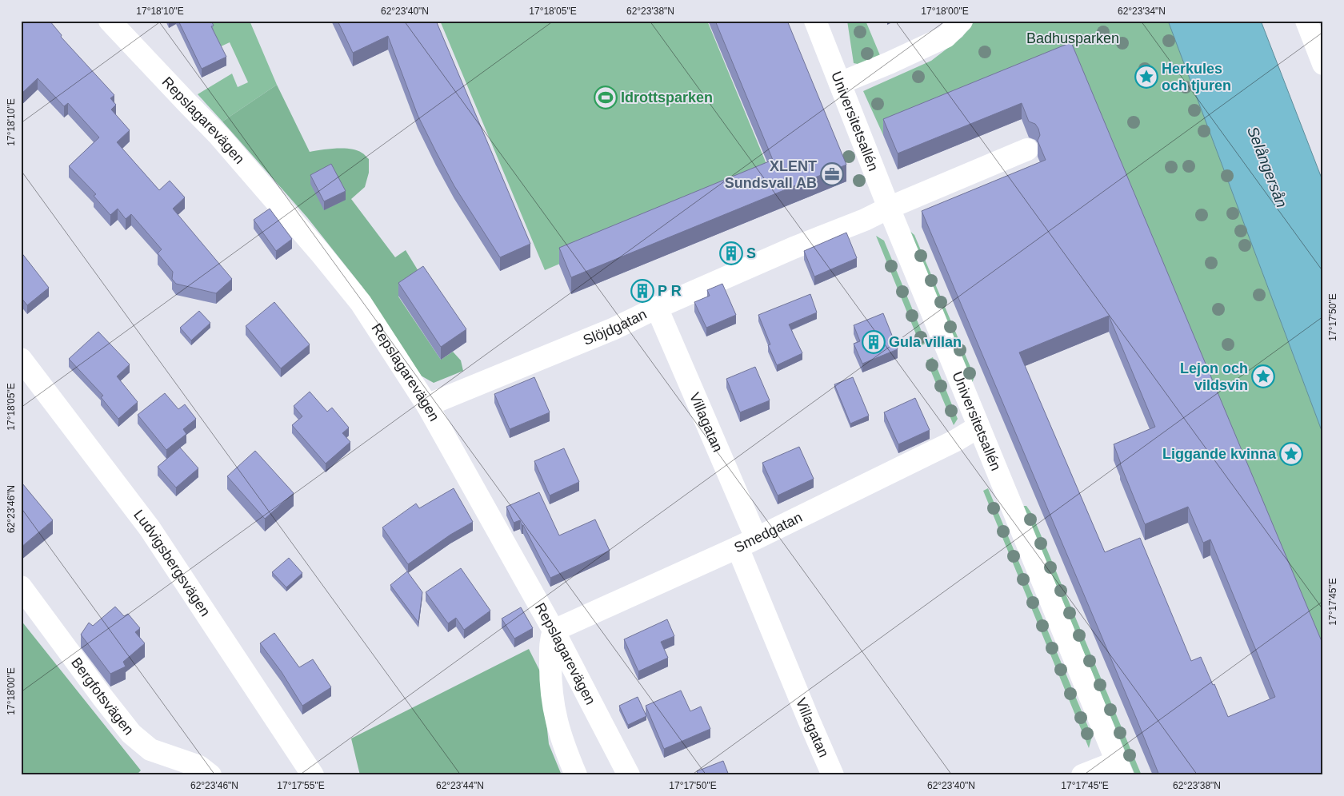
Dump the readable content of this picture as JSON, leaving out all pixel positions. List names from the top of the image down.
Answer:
{
  "streets": {
    "street": [
      "Repslagarevägen",
      "Universitetsallén",
      "Slöjdgatan",
      "Villagatan",
      "Smedgatan",
      "Ludvigsbergsvägen",
      "Bergfotsvägen"
    ]
  },
  "crossings": [
    ["Repslagarevägen", "Slöjdgatan"],
    ["Repslagarevägen", "Smedgatan"],
    ["Universitetsallén", "Slöjdgatan"],
    ["Universitetsallén", "Smedgatan"],
    ["Slöjdgatan", "Villagatan"],
    ["Villagatan", "Smedgatan"]
  ],
  "water": ["Selångersån"],
  "parks": ["Badhusparken"],
  "places": {
    "place": ["Herkules och tjuren", "Lejon och vildsvin", "Liggande kvinna"],
    "sports": ["Idrottsparken"],
    "office": ["XLENT Sundsvall AB"],
    "building": ["S", "P R", "Gula villan"]
  },
  "coordinates": [
    "17°18'10\"E",
    "62°23'40\"N",
    "17°18'05\"E",
    "62°23'38\"N",
    "17°18'00\"E",
    "62°23'34\"N",
    "17°17'50\"E",
    "62°23'46\"N",
    "17°17'45\"E",
    "17°17'55\"E",
    "62°23'44\"N"
  ]
}
